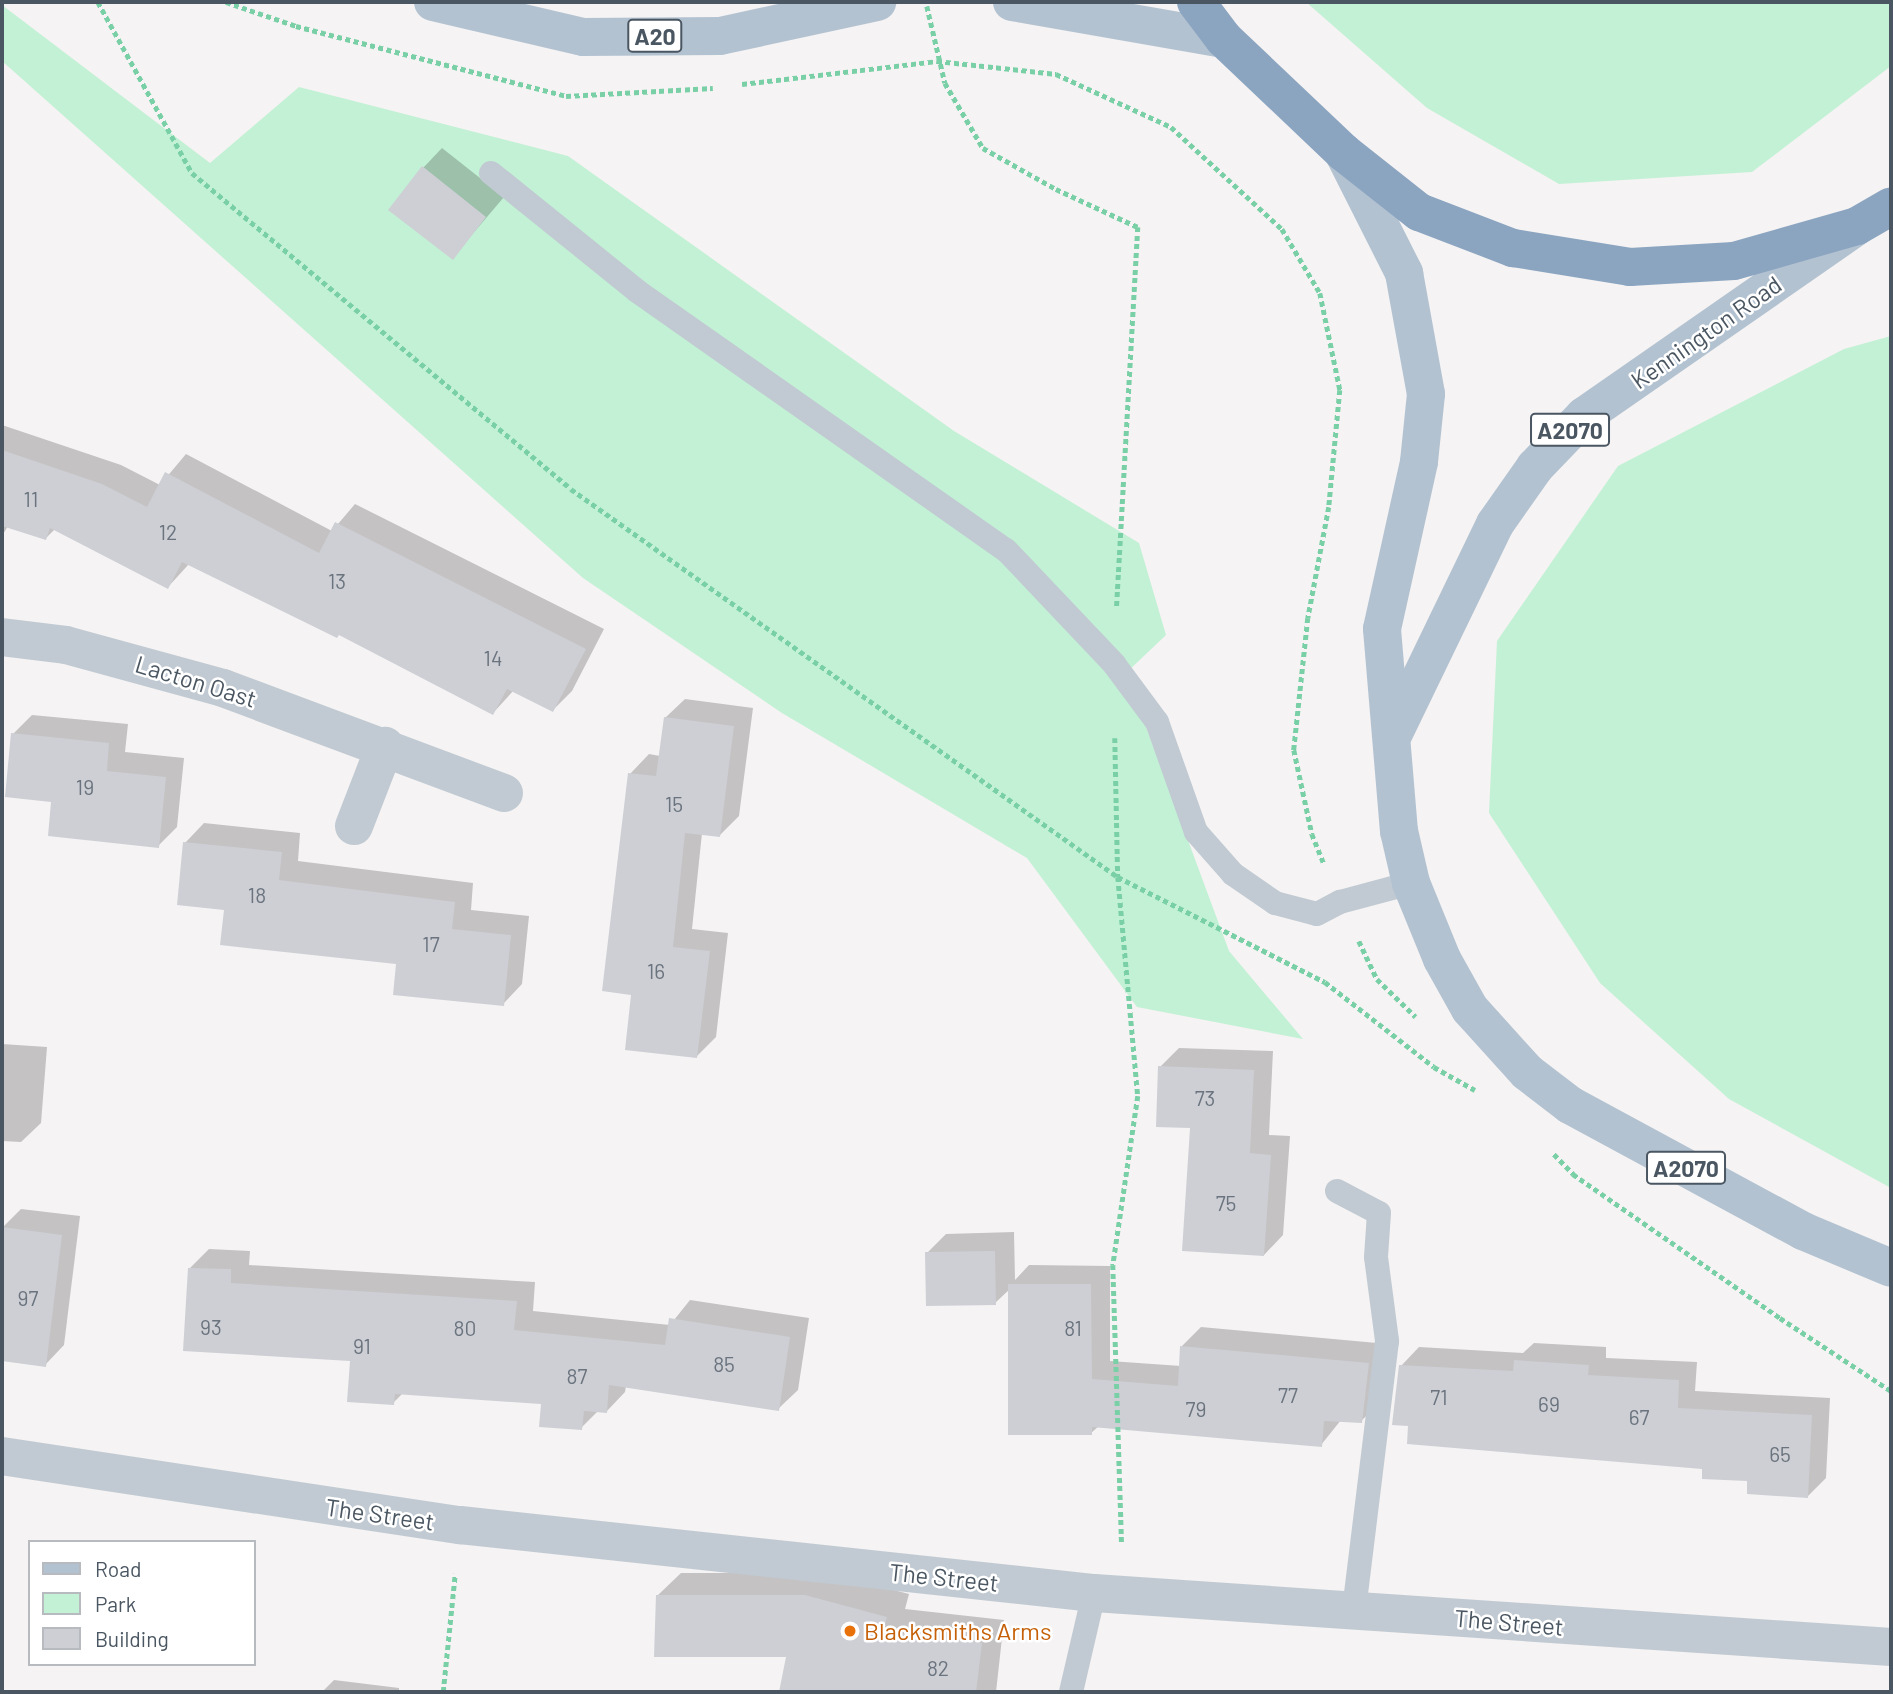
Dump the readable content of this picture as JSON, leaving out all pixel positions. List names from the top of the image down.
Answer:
{
  "streets": {
    "main road": ["A20", "Kennington Road", "A2070"],
    "street": ["Lacton Oast", "The Street"]
  },
  "places": ["Blacksmiths Arms"],
  "house_numbers": [
    "11",
    "12",
    "13",
    "14",
    "19",
    "15",
    "18",
    "17",
    "16",
    "73",
    "75",
    "97",
    "93",
    "80",
    "81",
    "91",
    "85",
    "87",
    "77",
    "71",
    "69",
    "79",
    "67",
    "65",
    "82"
  ],
  "legend": ["Road", "Park", "Building"]
}
